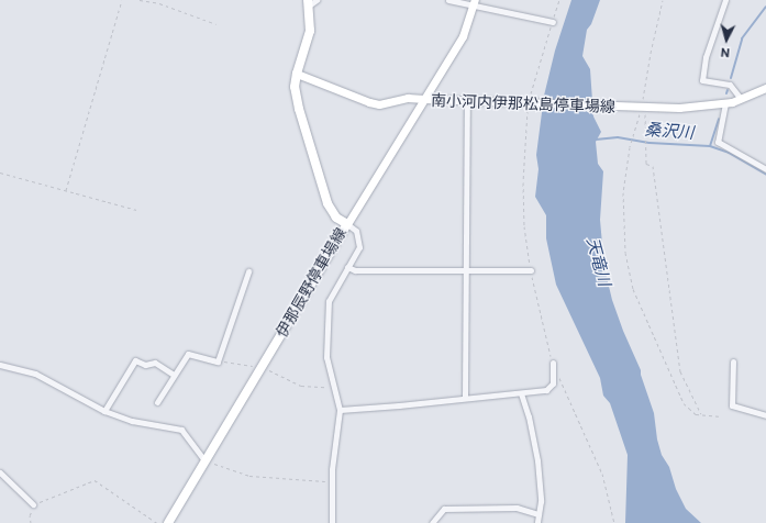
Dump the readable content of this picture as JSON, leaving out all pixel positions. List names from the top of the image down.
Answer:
{
  "streets": {
    "main road": ["南小河内伊那松島停車場線", "伊那辰野停車場線"]
  },
  "crossings": [
    ["南小河内伊那松島停車場線", "伊那辰野停車場線"]
  ],
  "water": ["桑沢川", "天竜川"],
  "north": "bottom"
}
